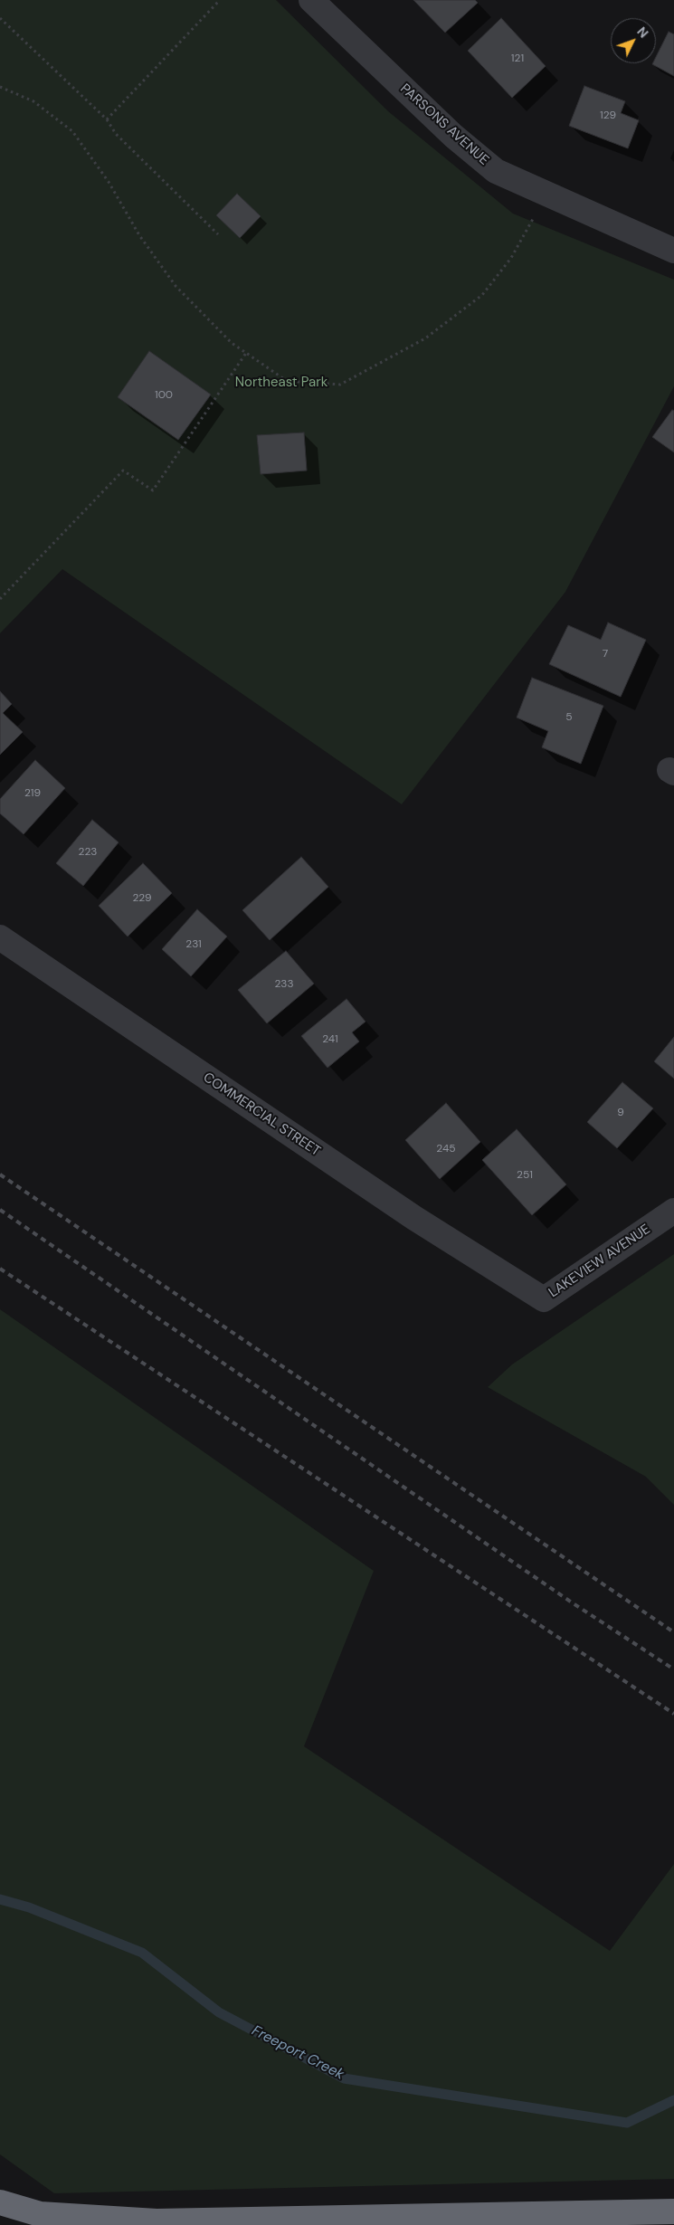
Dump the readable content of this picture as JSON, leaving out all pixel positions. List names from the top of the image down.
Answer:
{
  "streets": {
    "street": ["PARSONS AVENUE", "COMMERCIAL STREET", "LAKEVIEW AVENUE"]
  },
  "crossings": [
    ["COMMERCIAL STREET", "LAKEVIEW AVENUE"]
  ],
  "water": ["Freeport Creek"],
  "parks": ["Northeast Park"],
  "house_numbers": [
    "121",
    "129",
    "100",
    "7",
    "5",
    "219",
    "223",
    "229",
    "231",
    "233",
    "241",
    "9",
    "245",
    "251"
  ],
  "north": "top right"
}
